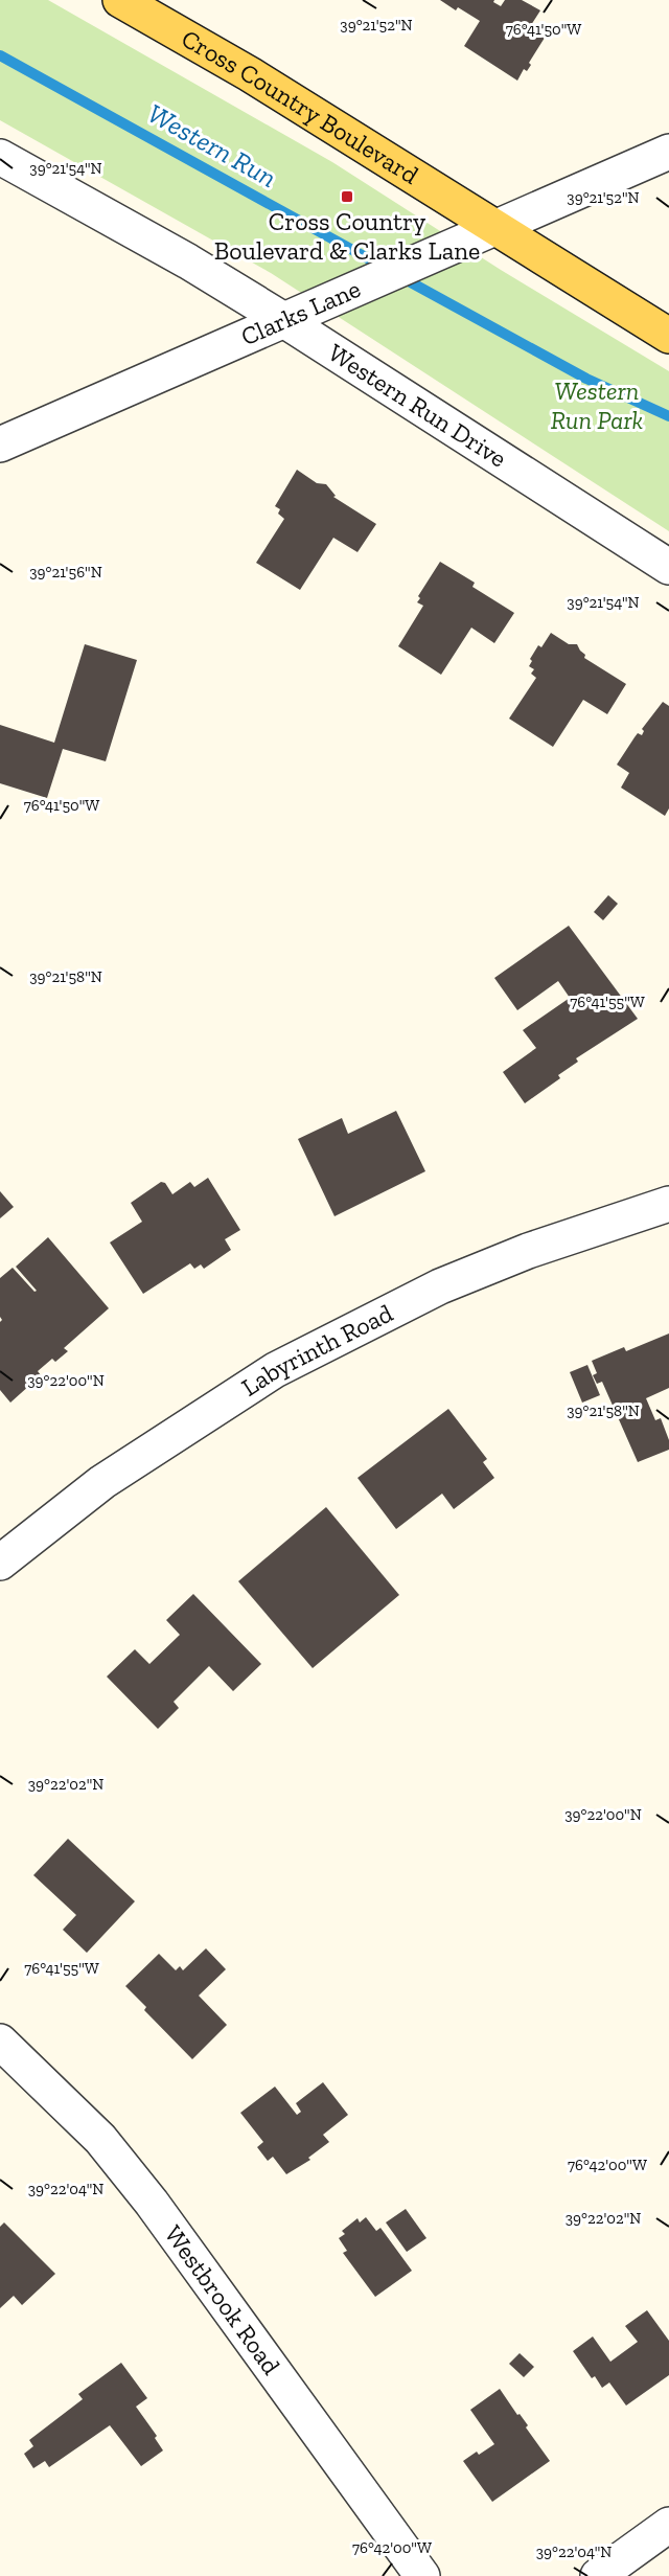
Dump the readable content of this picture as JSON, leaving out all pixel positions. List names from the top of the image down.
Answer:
{
  "streets": {
    "main road": ["Cross Country Boulevard"],
    "street": [
      "Clarks Lane",
      "Western Run Drive",
      "Labyrinth Road",
      "Westbrook Road"
    ]
  },
  "crossings": [
    ["Cross Country Boulevard", "Clarks Lane"],
    ["Clarks Lane", "Western Run Drive"]
  ],
  "water": ["Western Run"],
  "parks": ["Western Run Park"],
  "places": {
    "transit": ["Cross Country Boulevard & Clarks Lane"]
  },
  "coordinates": [
    "39°21'52\"N",
    "76°41'50\"W",
    "39°21'54\"N",
    "39°21'56\"N",
    "39°21'58\"N",
    "76°41'55\"W",
    "39°22'00\"N",
    "39°22'02\"N",
    "76°42'00\"W",
    "39°22'04\"N"
  ]
}
